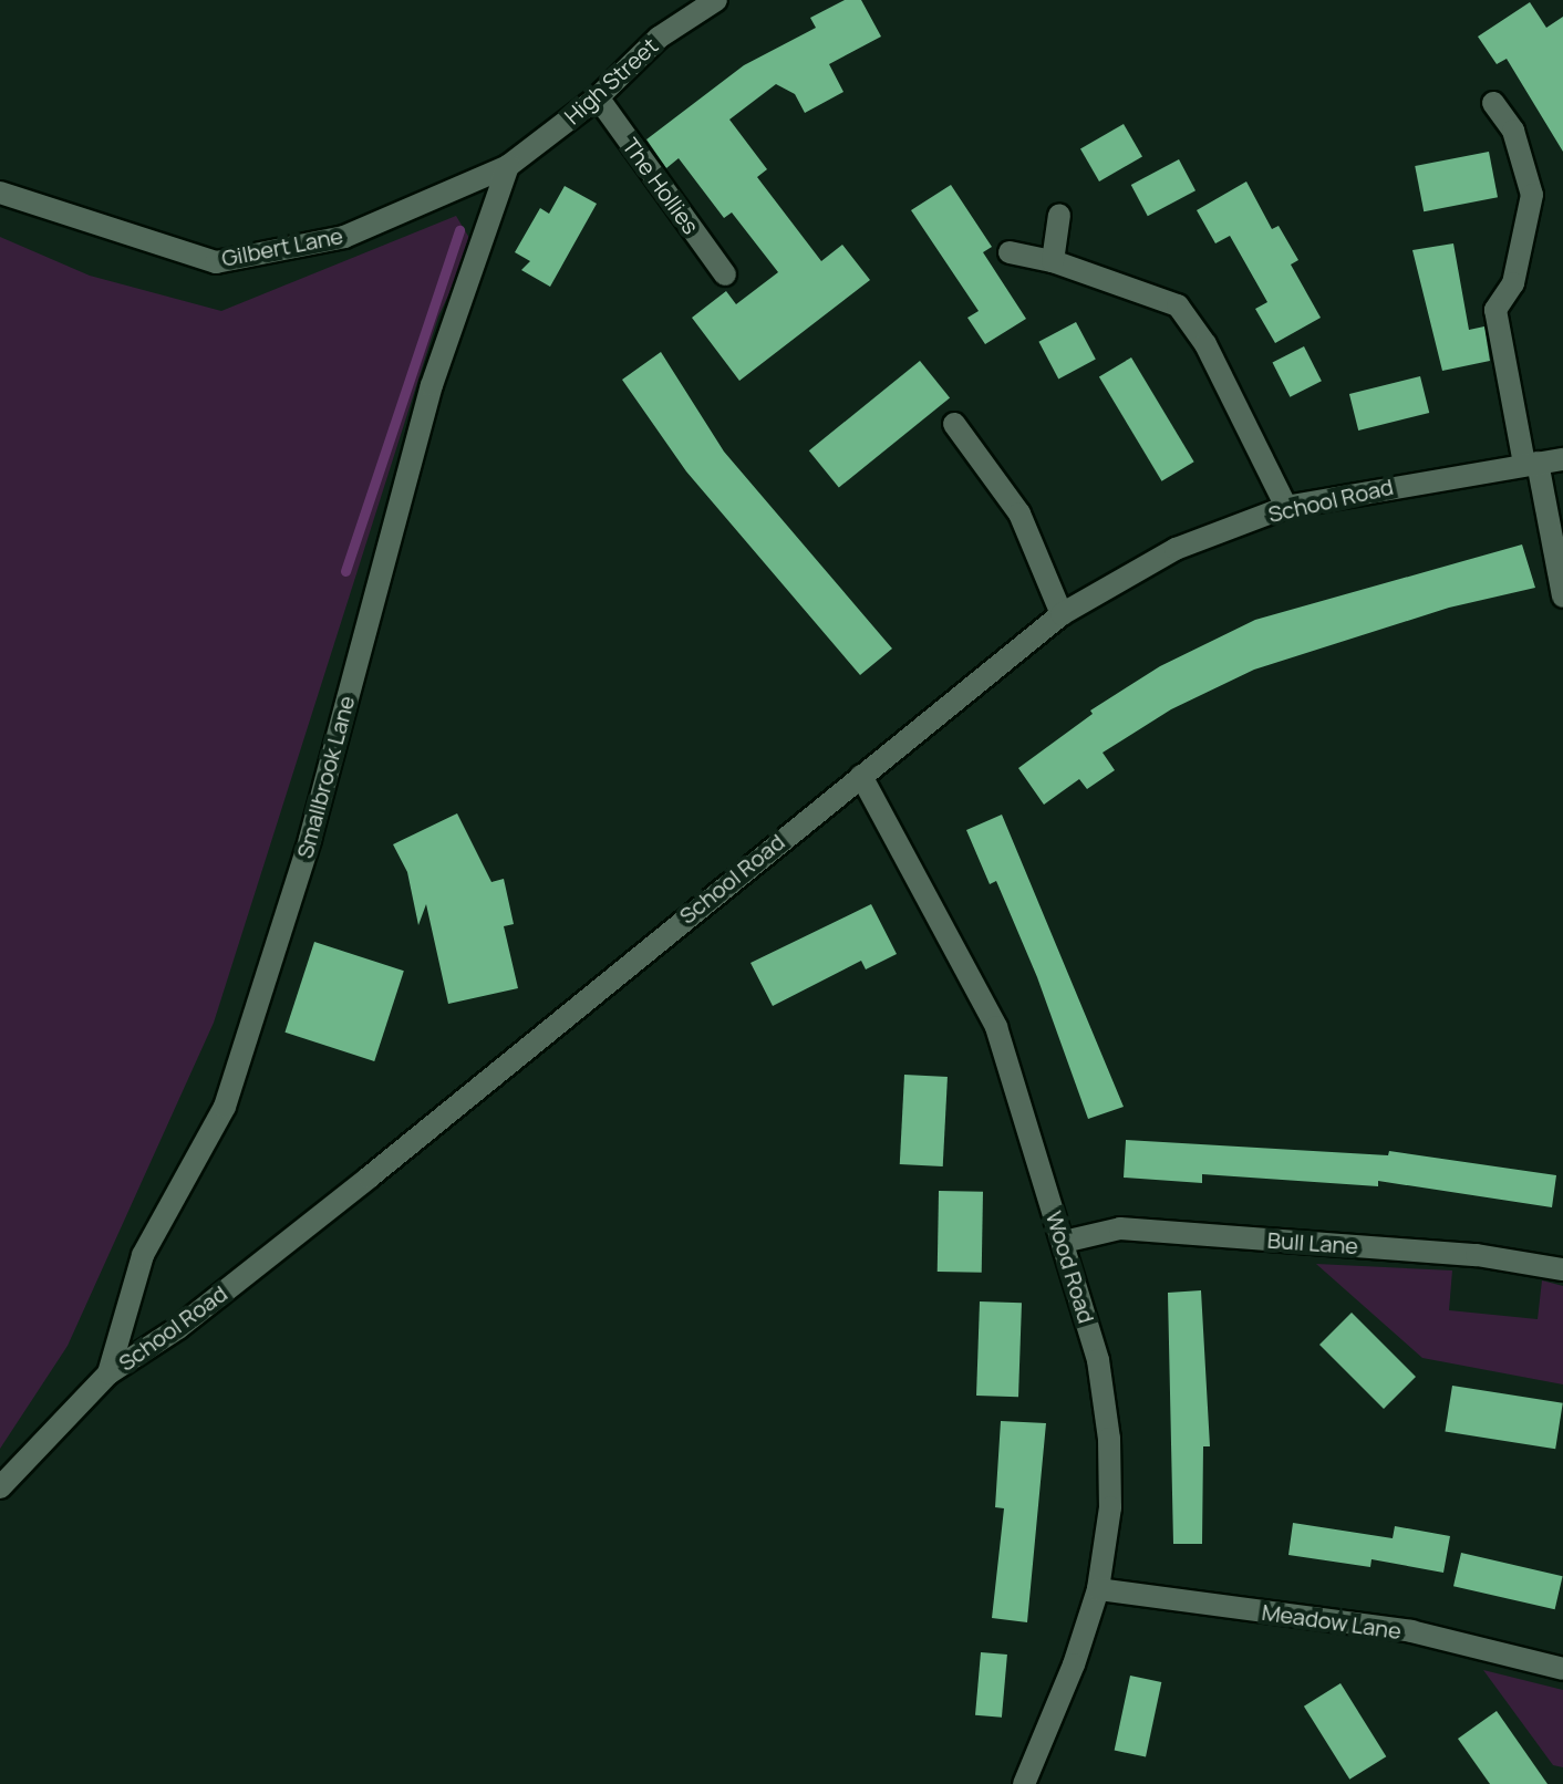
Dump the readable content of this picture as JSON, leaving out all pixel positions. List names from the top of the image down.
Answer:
{
  "streets": {
    "street": [
      "High Street",
      "The Hollies",
      "Gilbert Lane",
      "School Road",
      "Smallbrook Lane",
      "Bull Lane",
      "Wood Road",
      "Meadow Lane"
    ]
  },
  "crossings": [
    ["High Street", "The Hollies"],
    ["High Street", "Gilbert Lane"],
    ["High Street", "Smallbrook Lane"],
    ["Gilbert Lane", "Smallbrook Lane"],
    ["School Road", "Smallbrook Lane"],
    ["School Road", "Wood Road"],
    ["Bull Lane", "Wood Road"],
    ["Wood Road", "Meadow Lane"]
  ]
}
